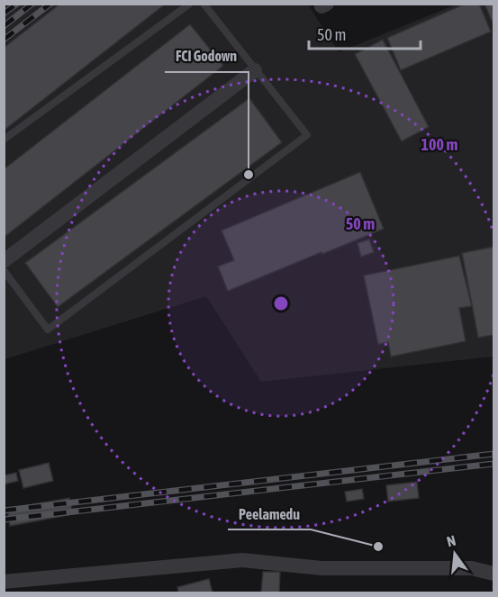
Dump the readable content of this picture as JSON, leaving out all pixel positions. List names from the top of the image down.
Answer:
{
  "places": ["FCI Godown", "Peelamedu"],
  "scale_bar": "50 m",
  "north": "top",
  "rings": ["100 m", "50 m"]
}
